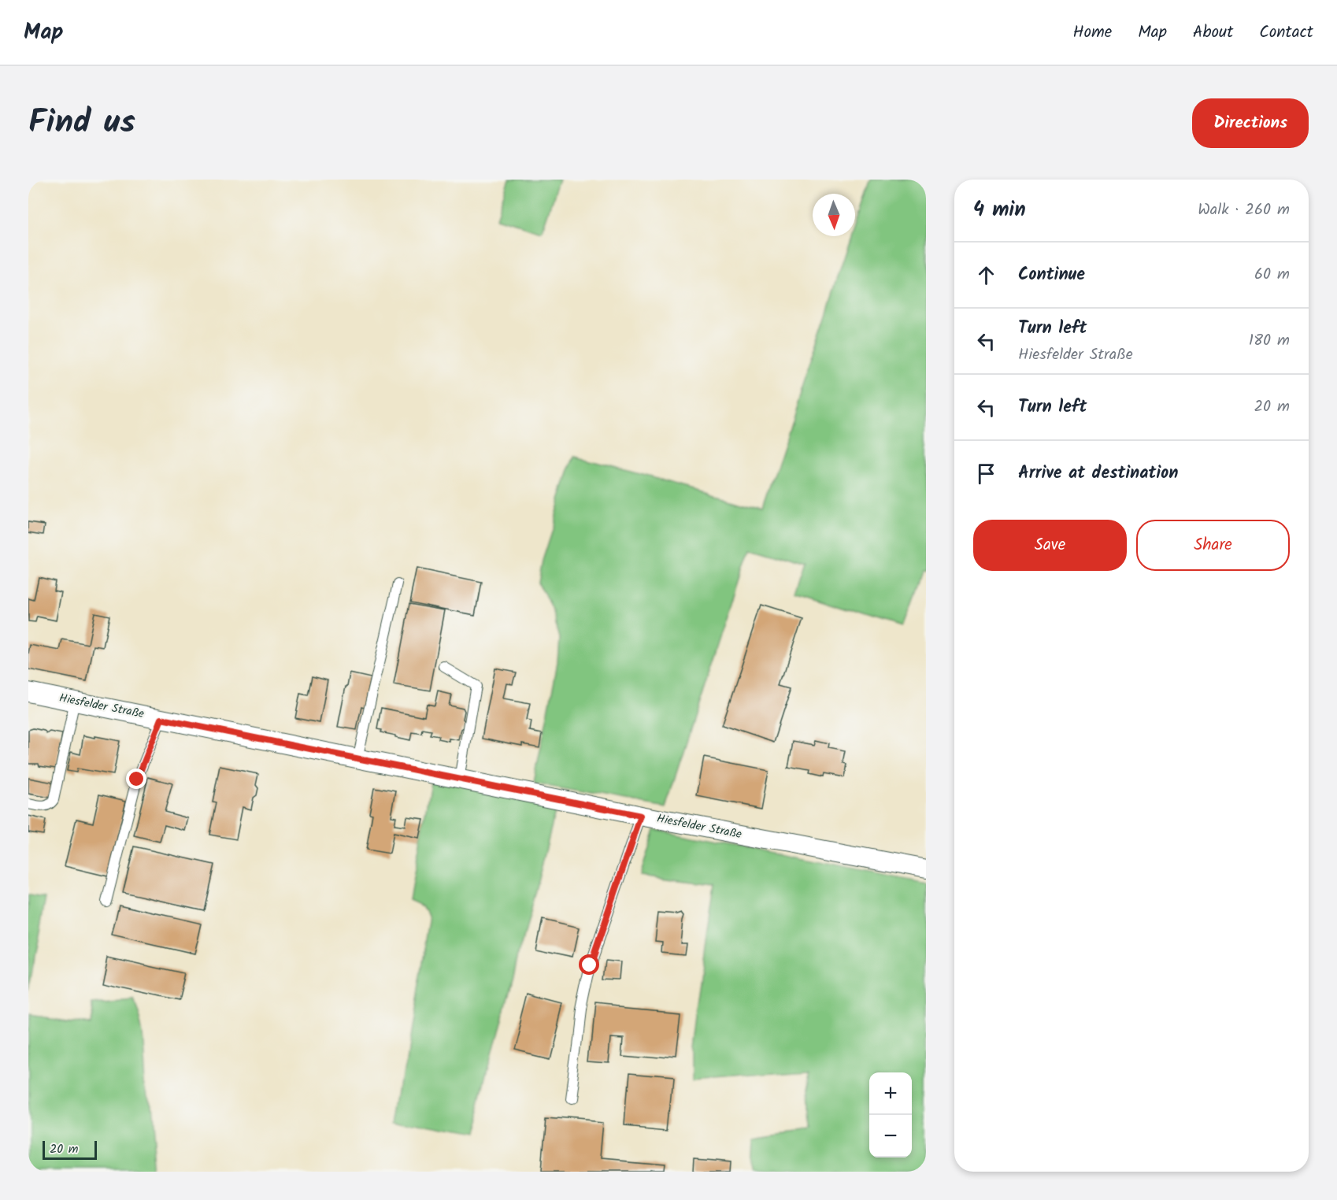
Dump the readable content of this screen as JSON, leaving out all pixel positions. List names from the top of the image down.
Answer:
{
  "streets": {
    "street": ["Hiesfelder Straße"]
  },
  "scale_bar": "20 m",
  "north": "bottom",
  "page": {
    "header": "Map",
    "nav": [
      "Home",
      "Map",
      "About",
      "Contact"
    ],
    "title": "Find us",
    "buttons": [
      "Directions",
      ["Save", "Share"]
    ],
    "heading": ["4 min", "Walk · 260 m"],
    "list": [
      ["Continue", "60 m"],
      ["Turn left", "Hiesfelder Straße", "180 m"],
      ["Turn left", "20 m"],
      "Arrive at destination"
    ],
    "map_buttons": ["+", "−"],
    "scale": "20 m"
  }
}
